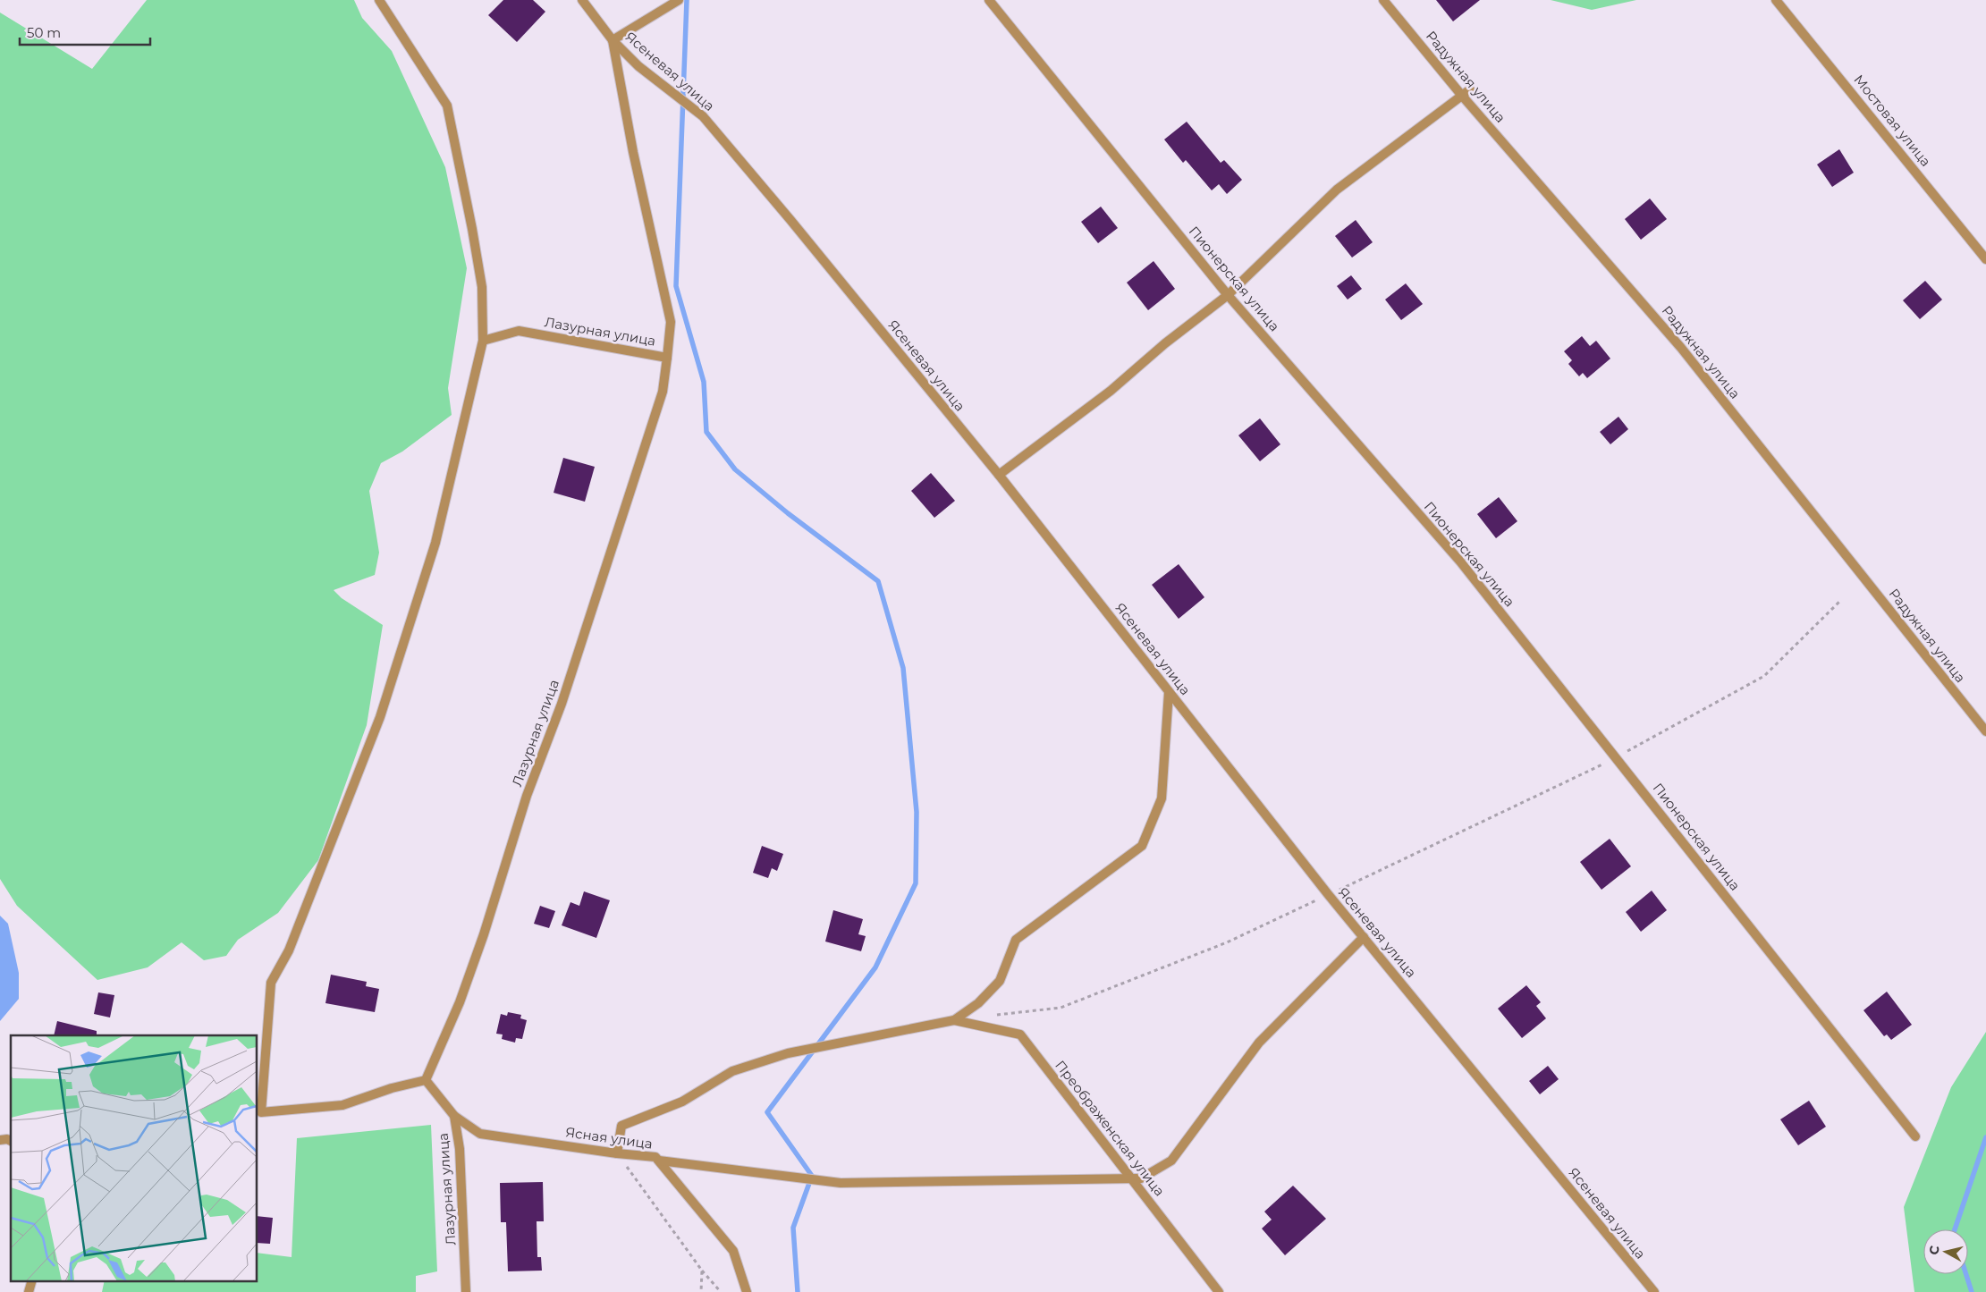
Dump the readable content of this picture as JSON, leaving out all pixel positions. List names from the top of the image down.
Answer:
{
  "streets": {
    "street": [
      "Ясеневая улица",
      "Радужная улица",
      "Мостовая улица",
      "Пионерская улица",
      "Лазурная улица",
      "Преображенская улица",
      "Ясная улица"
    ]
  },
  "crossings": [
    ["Лазурная улица", "Ясная улица"]
  ],
  "scale_bar": "50 m",
  "north": "left"
}
